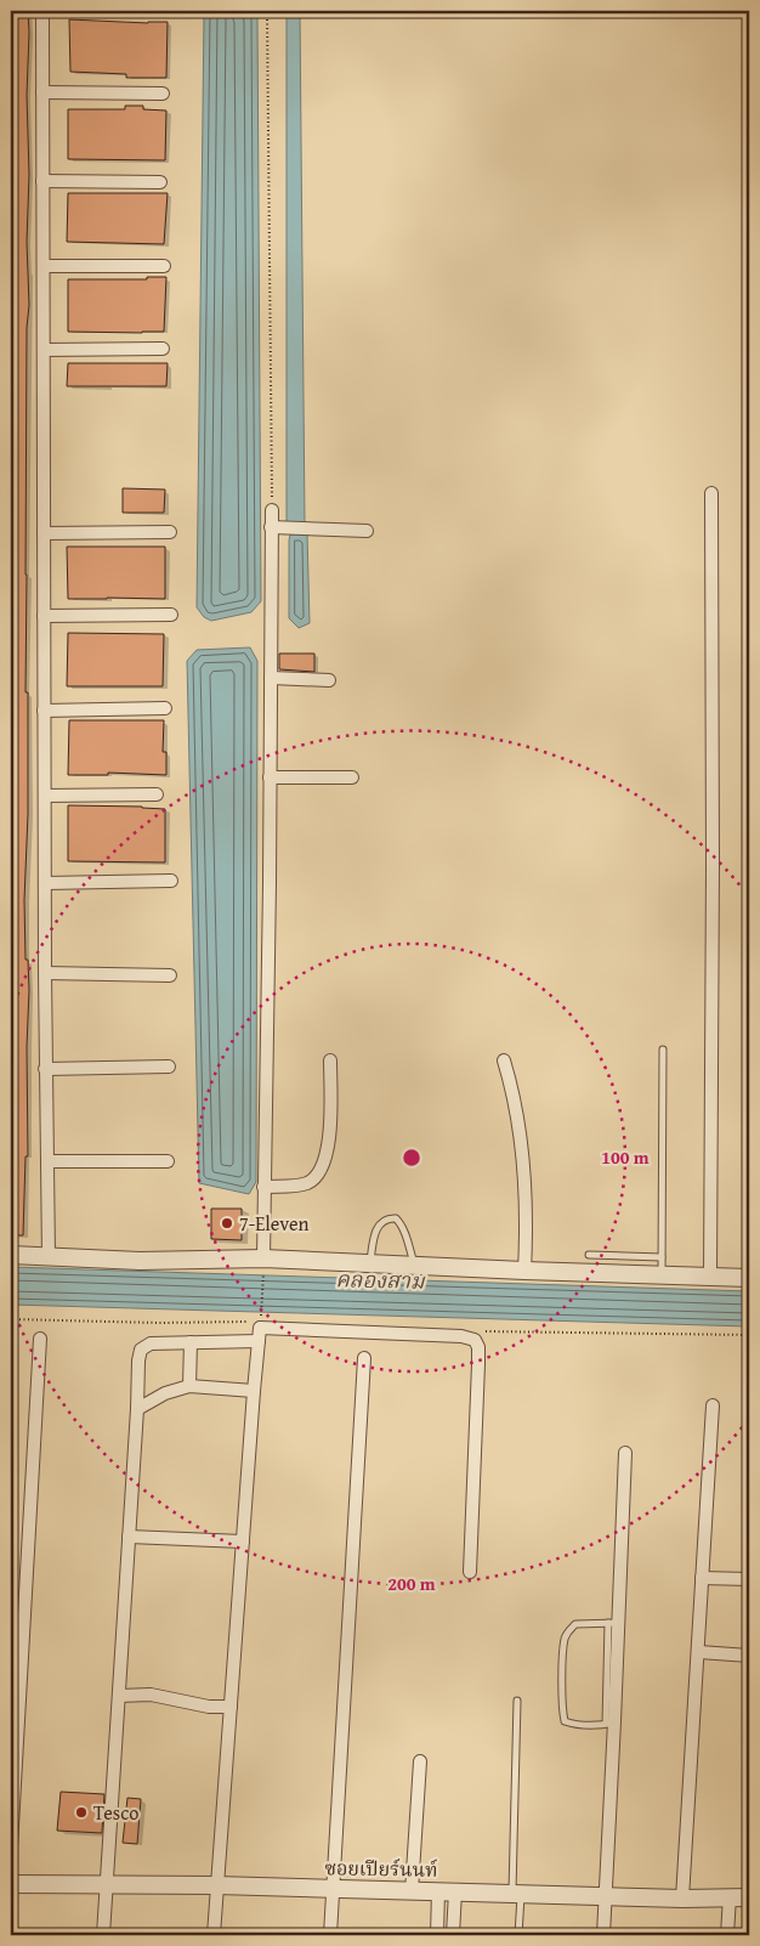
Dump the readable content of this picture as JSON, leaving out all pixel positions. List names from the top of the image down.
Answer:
{
  "streets": {
    "street": ["ซอยเปียร์นนท์"]
  },
  "water": ["คลองสาม"],
  "places": ["7-Eleven", "Tesco"],
  "rings": ["100 m", "200 m"]
}
